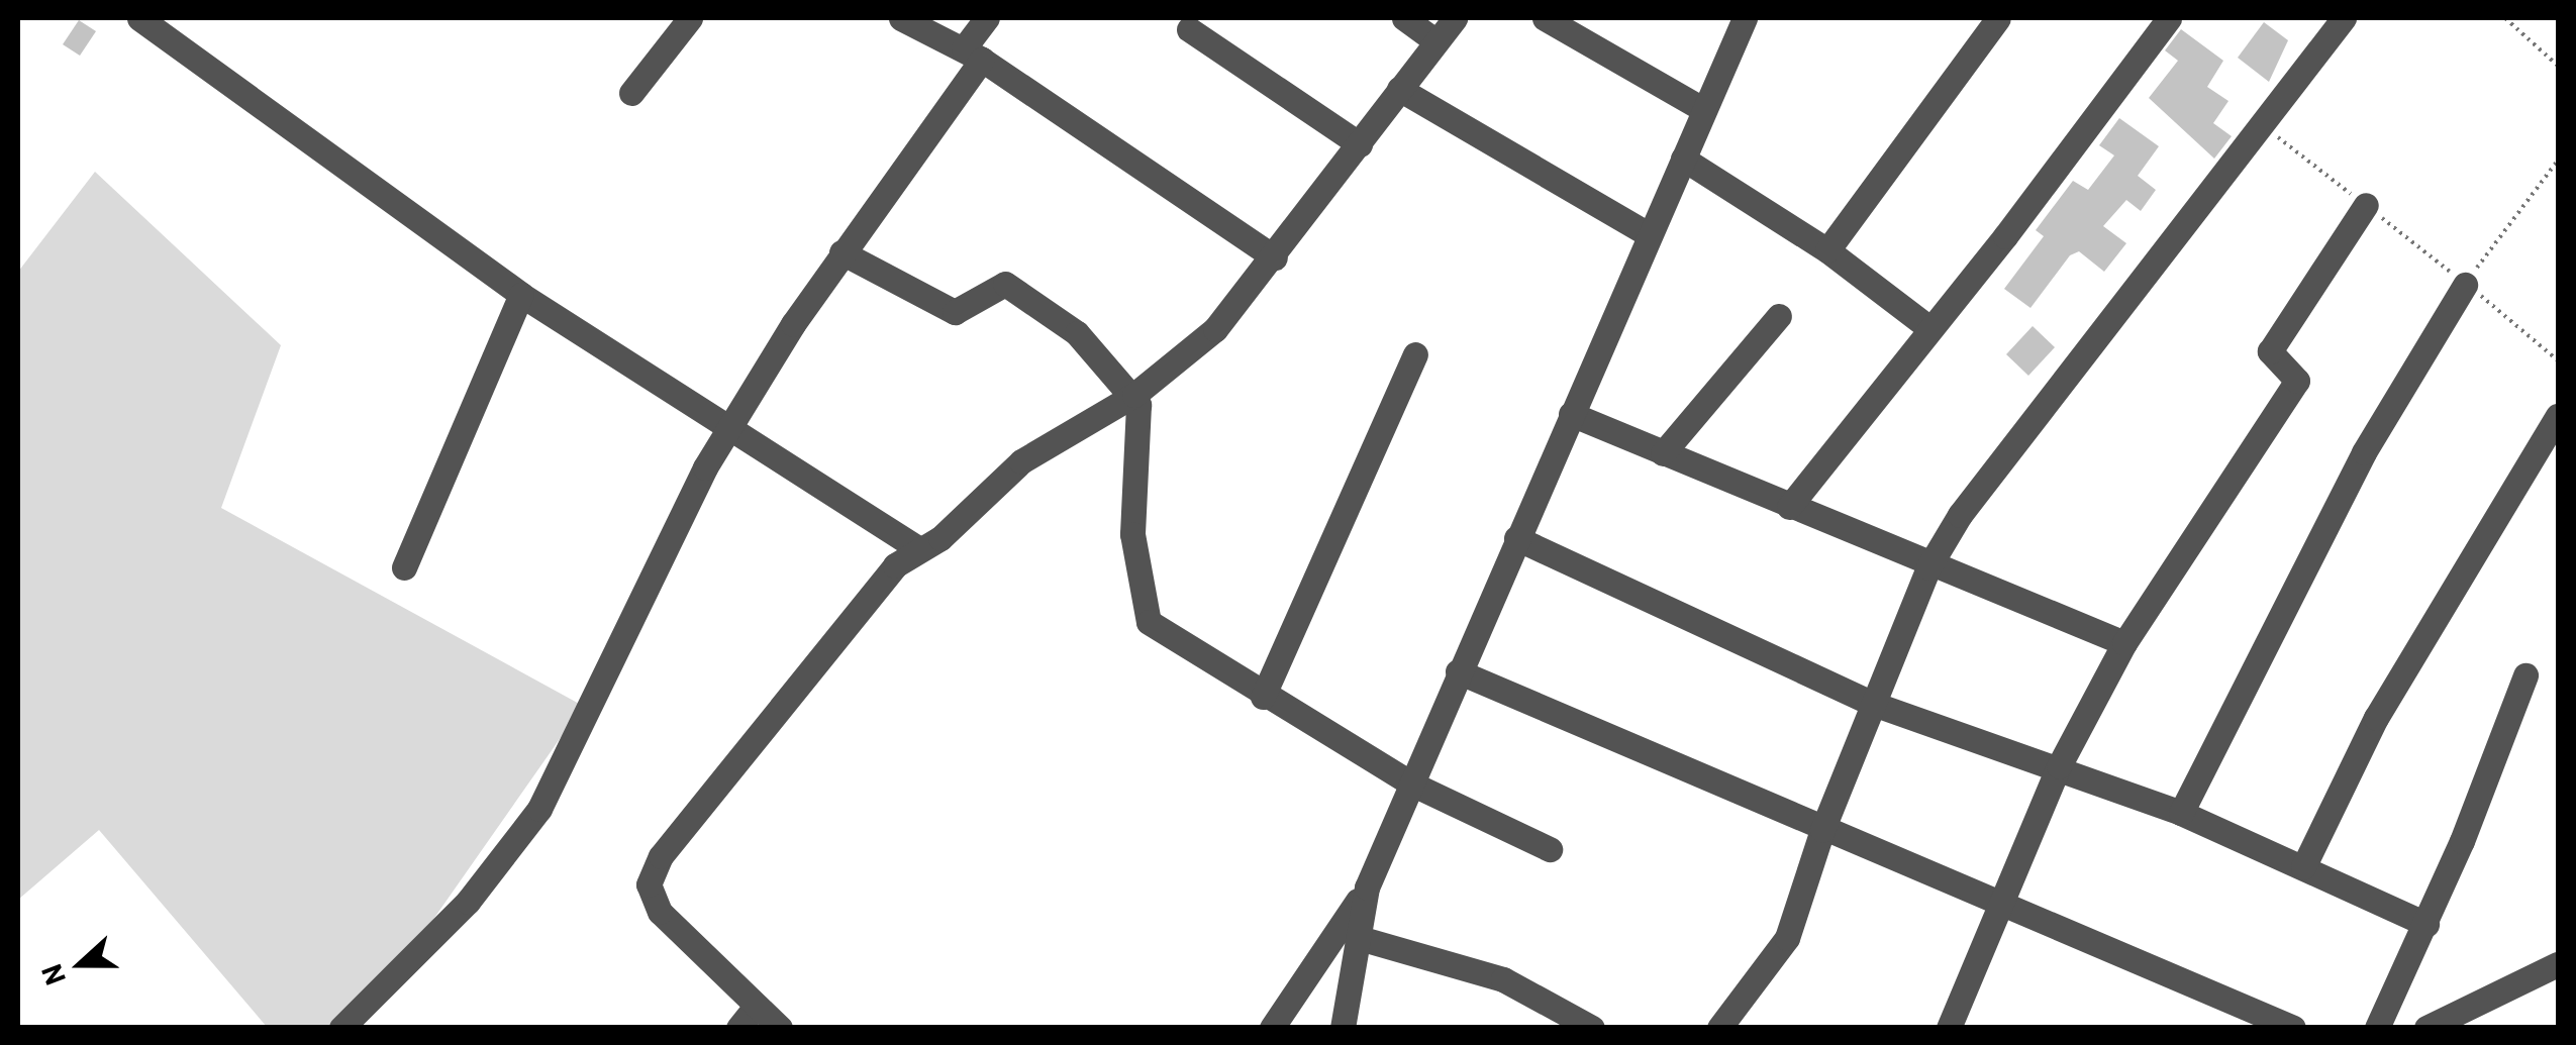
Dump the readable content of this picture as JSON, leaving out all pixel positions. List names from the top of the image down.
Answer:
{
  "north": "left"
}
